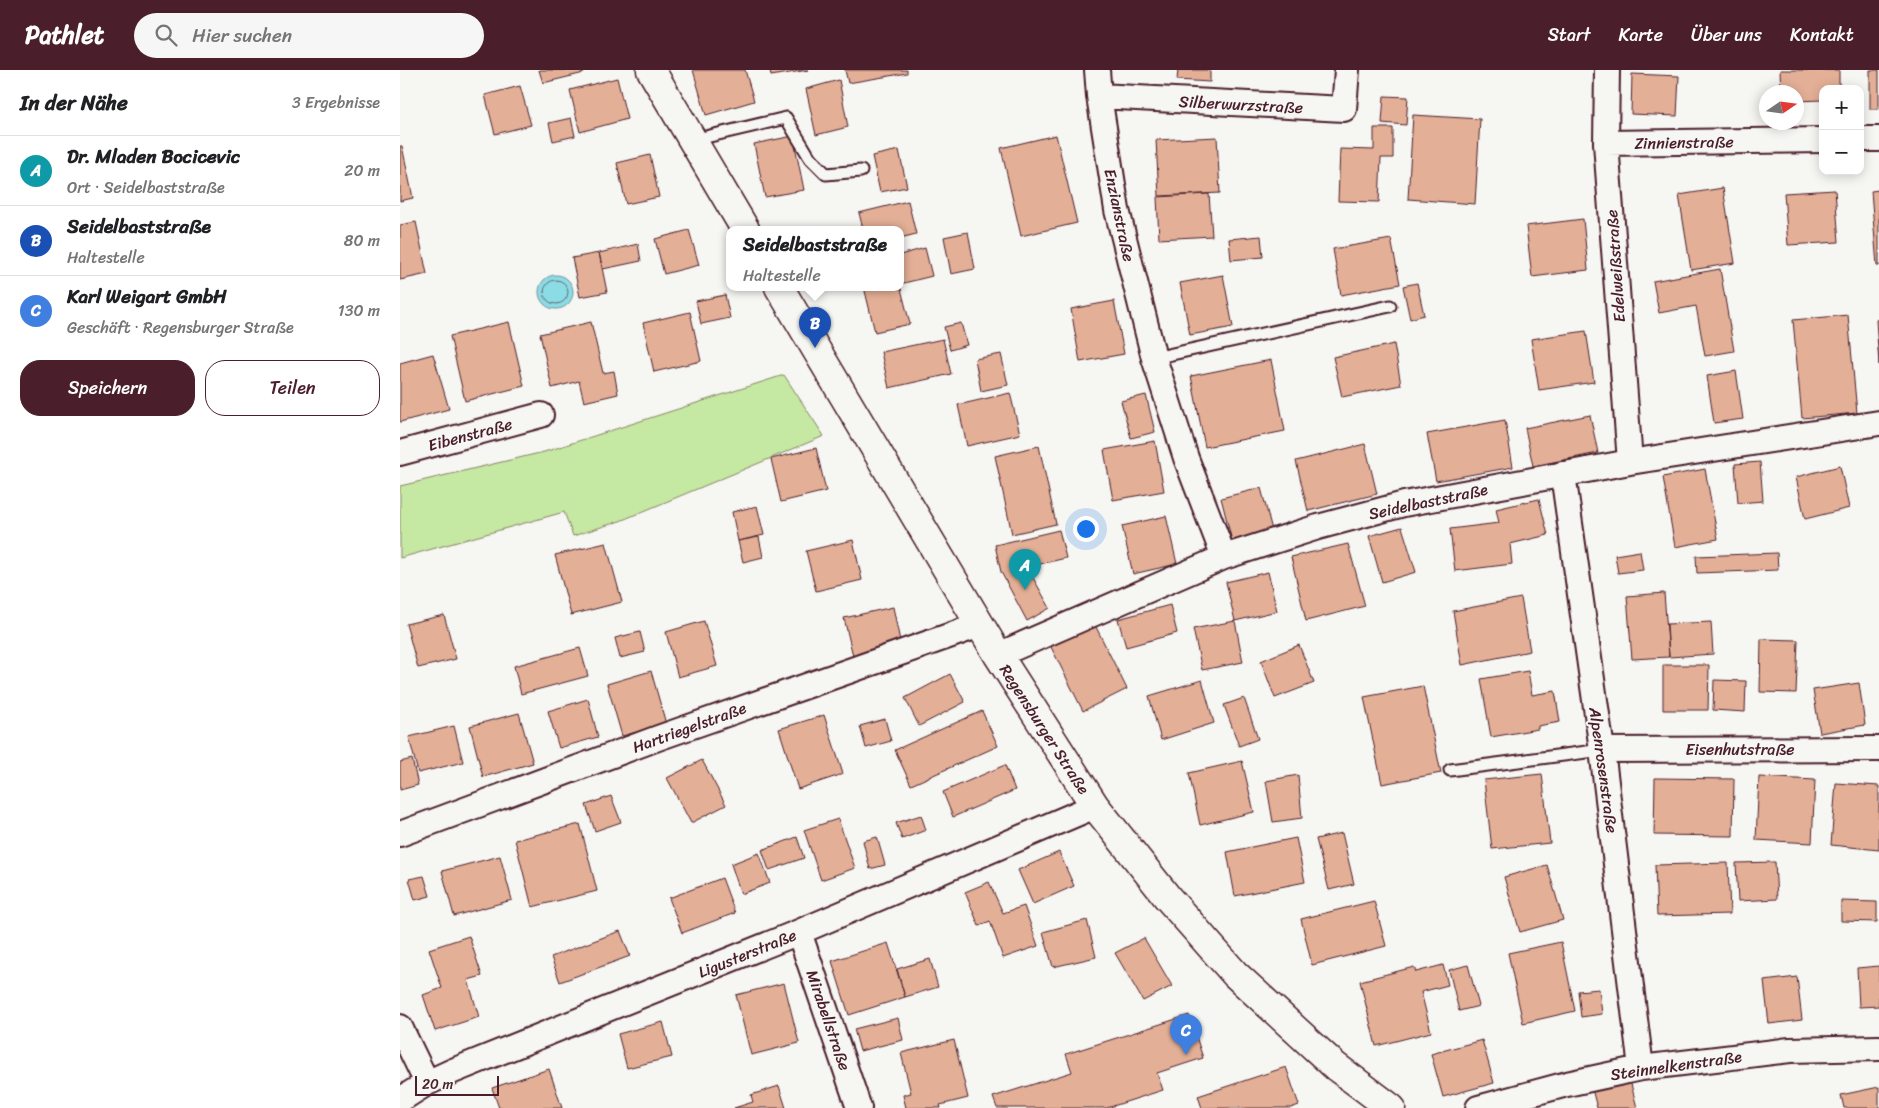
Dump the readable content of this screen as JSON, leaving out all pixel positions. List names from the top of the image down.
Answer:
{
  "streets": {
    "street": [
      "Silberwurzstraße",
      "Zinnienstraße",
      "Enzianstraße",
      "Edelweißstraße",
      "Eibenstraße",
      "Seidelbaststraße",
      "Hartriegelstraße",
      "Regensburger Straße",
      "Eisenhutstraße",
      "Alpenrosenstraße",
      "Ligusterstraße",
      "Mirabellstraße",
      "Steinnelkenstraße"
    ]
  },
  "crossings": [
    ["Silberwurzstraße", "Enzianstraße"],
    ["Zinnienstraße", "Edelweißstraße"],
    ["Enzianstraße", "Seidelbaststraße"],
    ["Edelweißstraße", "Seidelbaststraße"],
    ["Seidelbaststraße", "Regensburger Straße"],
    ["Seidelbaststraße", "Alpenrosenstraße"],
    ["Hartriegelstraße", "Regensburger Straße"],
    ["Regensburger Straße", "Ligusterstraße"],
    ["Eisenhutstraße", "Alpenrosenstraße"],
    ["Alpenrosenstraße", "Steinnelkenstraße"],
    ["Ligusterstraße", "Mirabellstraße"]
  ],
  "scale_bar": "20 m",
  "north": "right",
  "page": {
    "header": "Pathlet",
    "search": "Hier suchen",
    "nav": [
      "Start",
      "Karte",
      "Über uns",
      "Kontakt"
    ],
    "heading": ["In der Nähe", "3 Ergebnisse"],
    "map_buttons": ["+", "−"],
    "list": [
      {
        "mark": "A",
        "name": "Dr. Mladen Bocicevic",
        "note": "Ort · Seidelbaststraße",
        "value": "20 m"
      },
      {
        "mark": "B",
        "name": "Seidelbaststraße",
        "note": "Haltestelle",
        "value": "80 m"
      },
      {
        "mark": "C",
        "name": "Karl Weigart GmbH",
        "note": "Geschäft · Regensburger Straße",
        "value": "130 m"
      }
    ],
    "popup": ["Seidelbaststraße", "Haltestelle"],
    "pins": ["B", "A", "C"],
    "buttons": ["Speichern", "Teilen"],
    "scale": "20 m"
  }
}
